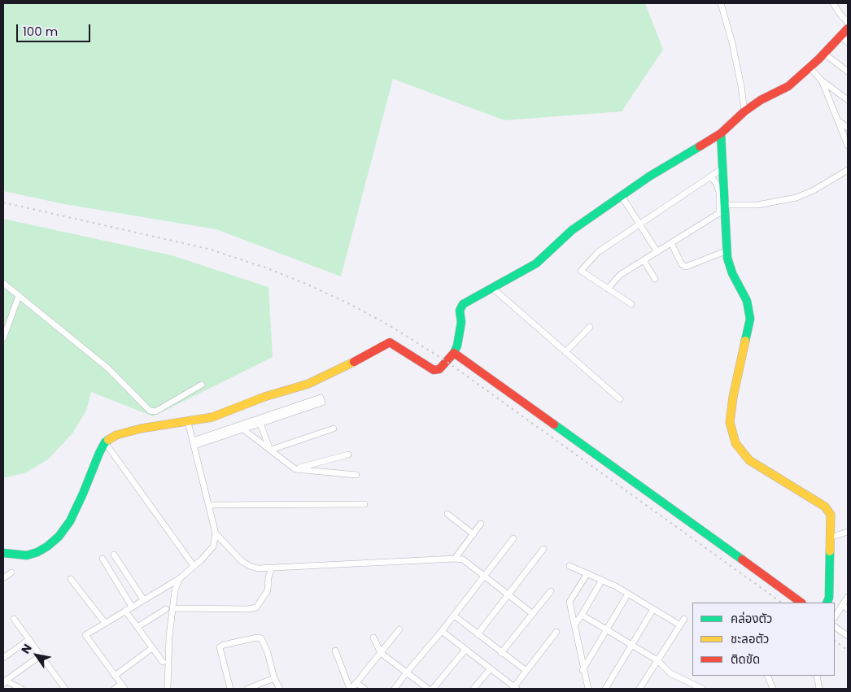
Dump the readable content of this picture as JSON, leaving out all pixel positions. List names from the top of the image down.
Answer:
{
  "legend": ["คล่องตัว", "ชะลอตัว", "ติดขัด"],
  "scale_bar": "100 m",
  "north": "top left"
}
